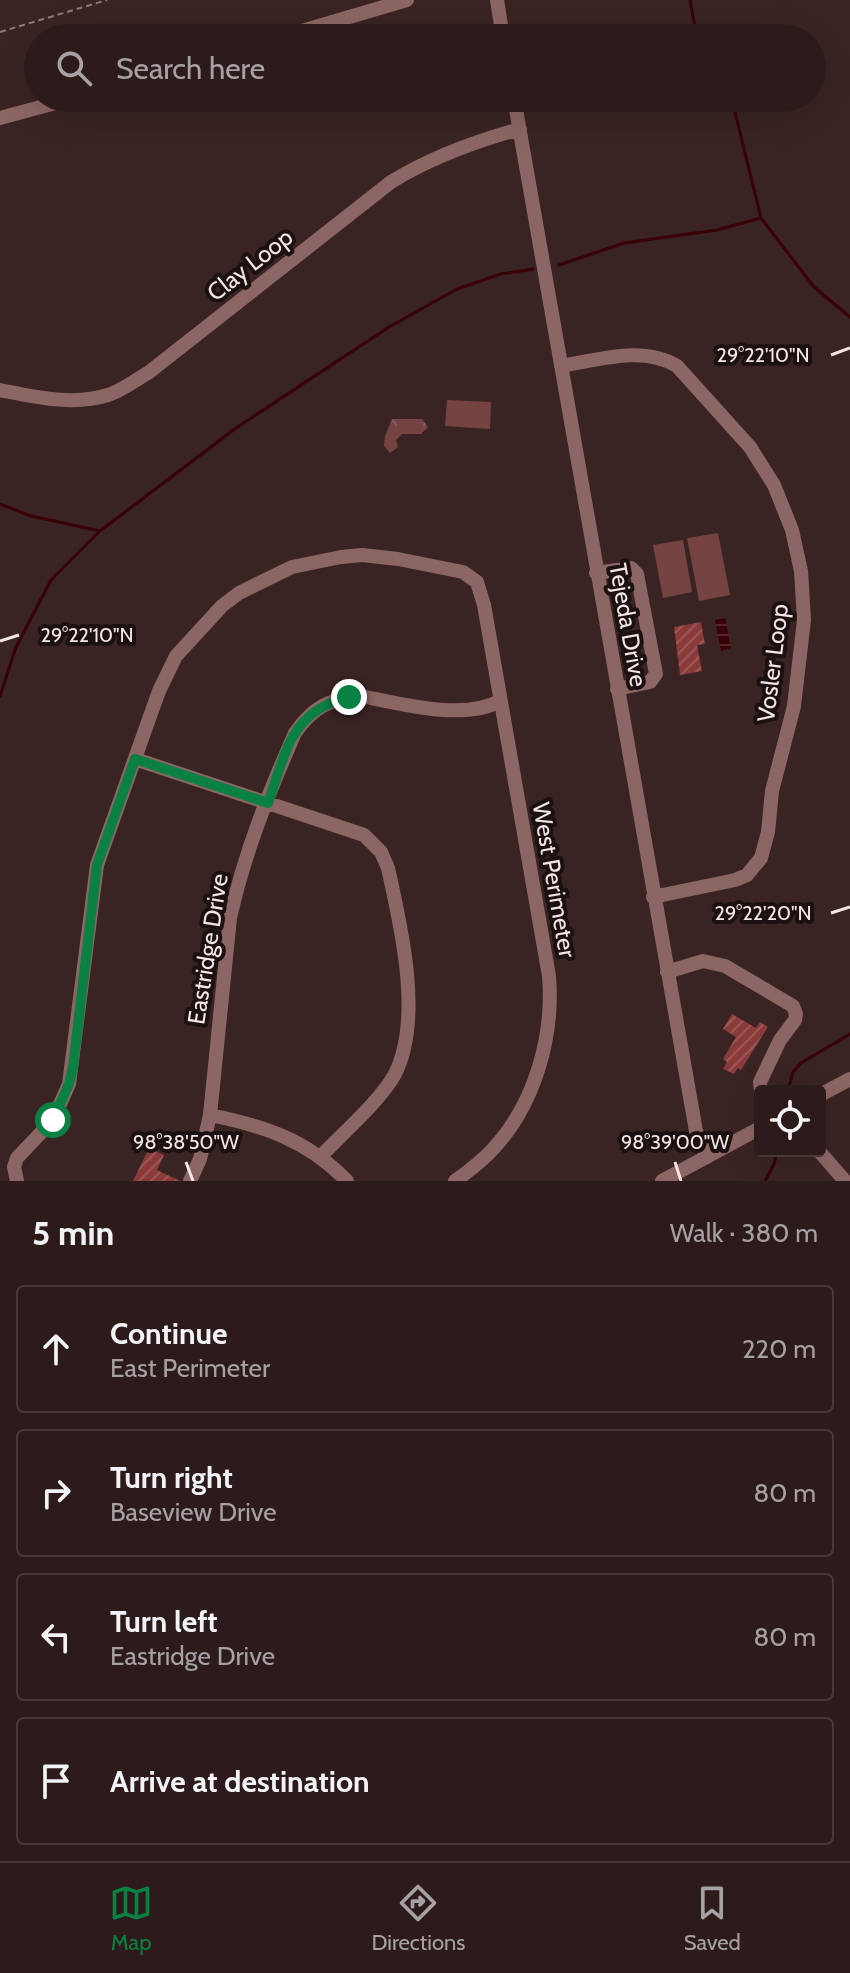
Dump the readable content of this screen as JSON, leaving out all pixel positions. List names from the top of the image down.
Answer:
{
  "streets": {
    "street": [
      "Clay Loop",
      "Tejeda Drive",
      "Vosler Loop",
      "West Perimeter",
      "Eastridge Drive"
    ]
  },
  "crossings": [
    ["Clay Loop", "Tejeda Drive"],
    ["Tejeda Drive", "Vosler Loop"],
    ["West Perimeter", "Eastridge Drive"]
  ],
  "page": {
    "search": "Search here",
    "heading": ["5 min", "Walk · 380 m"],
    "list": [
      ["Continue", "East Perimeter", "220 m"],
      ["Turn right", "Baseview Drive", "80 m"],
      ["Turn left", "Eastridge Drive", "80 m"],
      "Arrive at destination"
    ],
    "nav": ["Map", "Directions", "Saved"]
  },
  "coordinates": [
    "29°22'10\"N",
    "29°22'20\"N",
    "98°38'50\"W",
    "98°39'00\"W"
  ]
}
